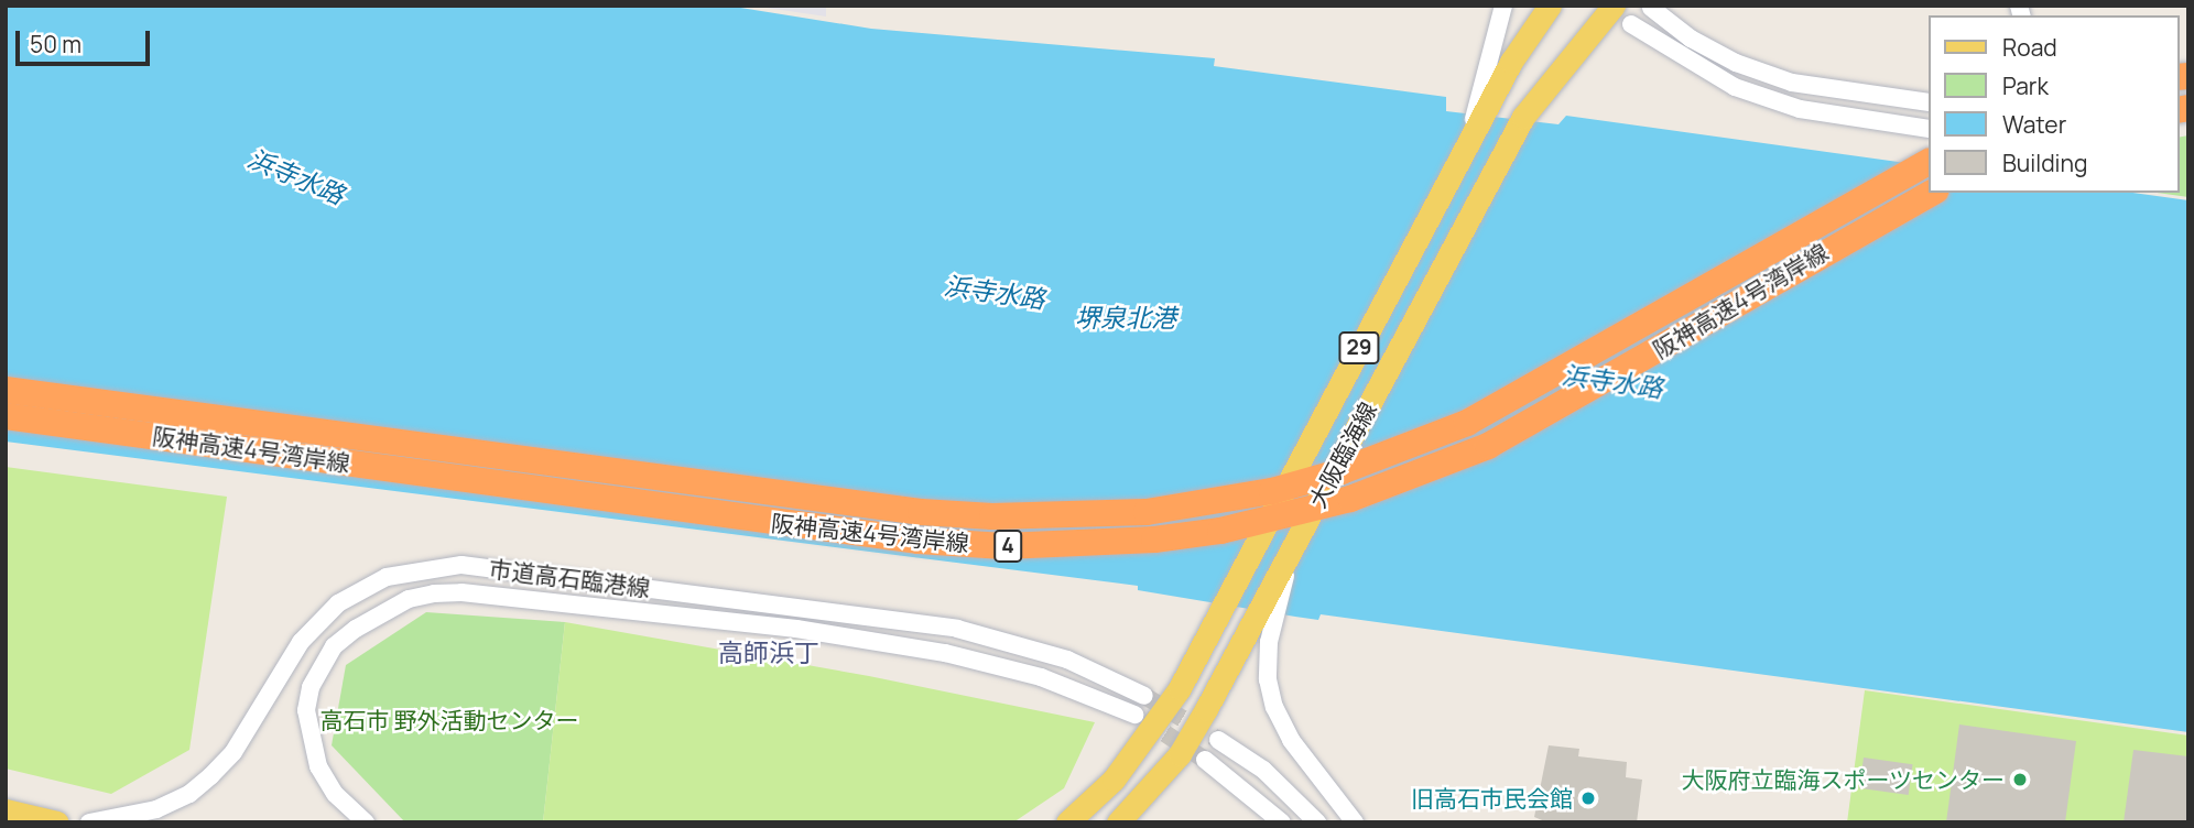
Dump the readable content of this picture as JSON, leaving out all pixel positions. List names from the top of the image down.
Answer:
{
  "streets": {
    "highway": ["阪神高速4号湾岸線", "4"],
    "main road": ["29", "大阪臨海線"],
    "street": ["市道高石臨港線"]
  },
  "districts": ["高師浜丁"],
  "water": ["浜寺水路", "堺泉北港"],
  "parks": ["高石市 野外活動センター"],
  "places": ["大阪府立臨海スポーツセンター", "旧高石市民会館"],
  "legend": [
    "Road",
    "Park",
    "Water",
    "Building"
  ],
  "scale_bar": "50 m"
}
